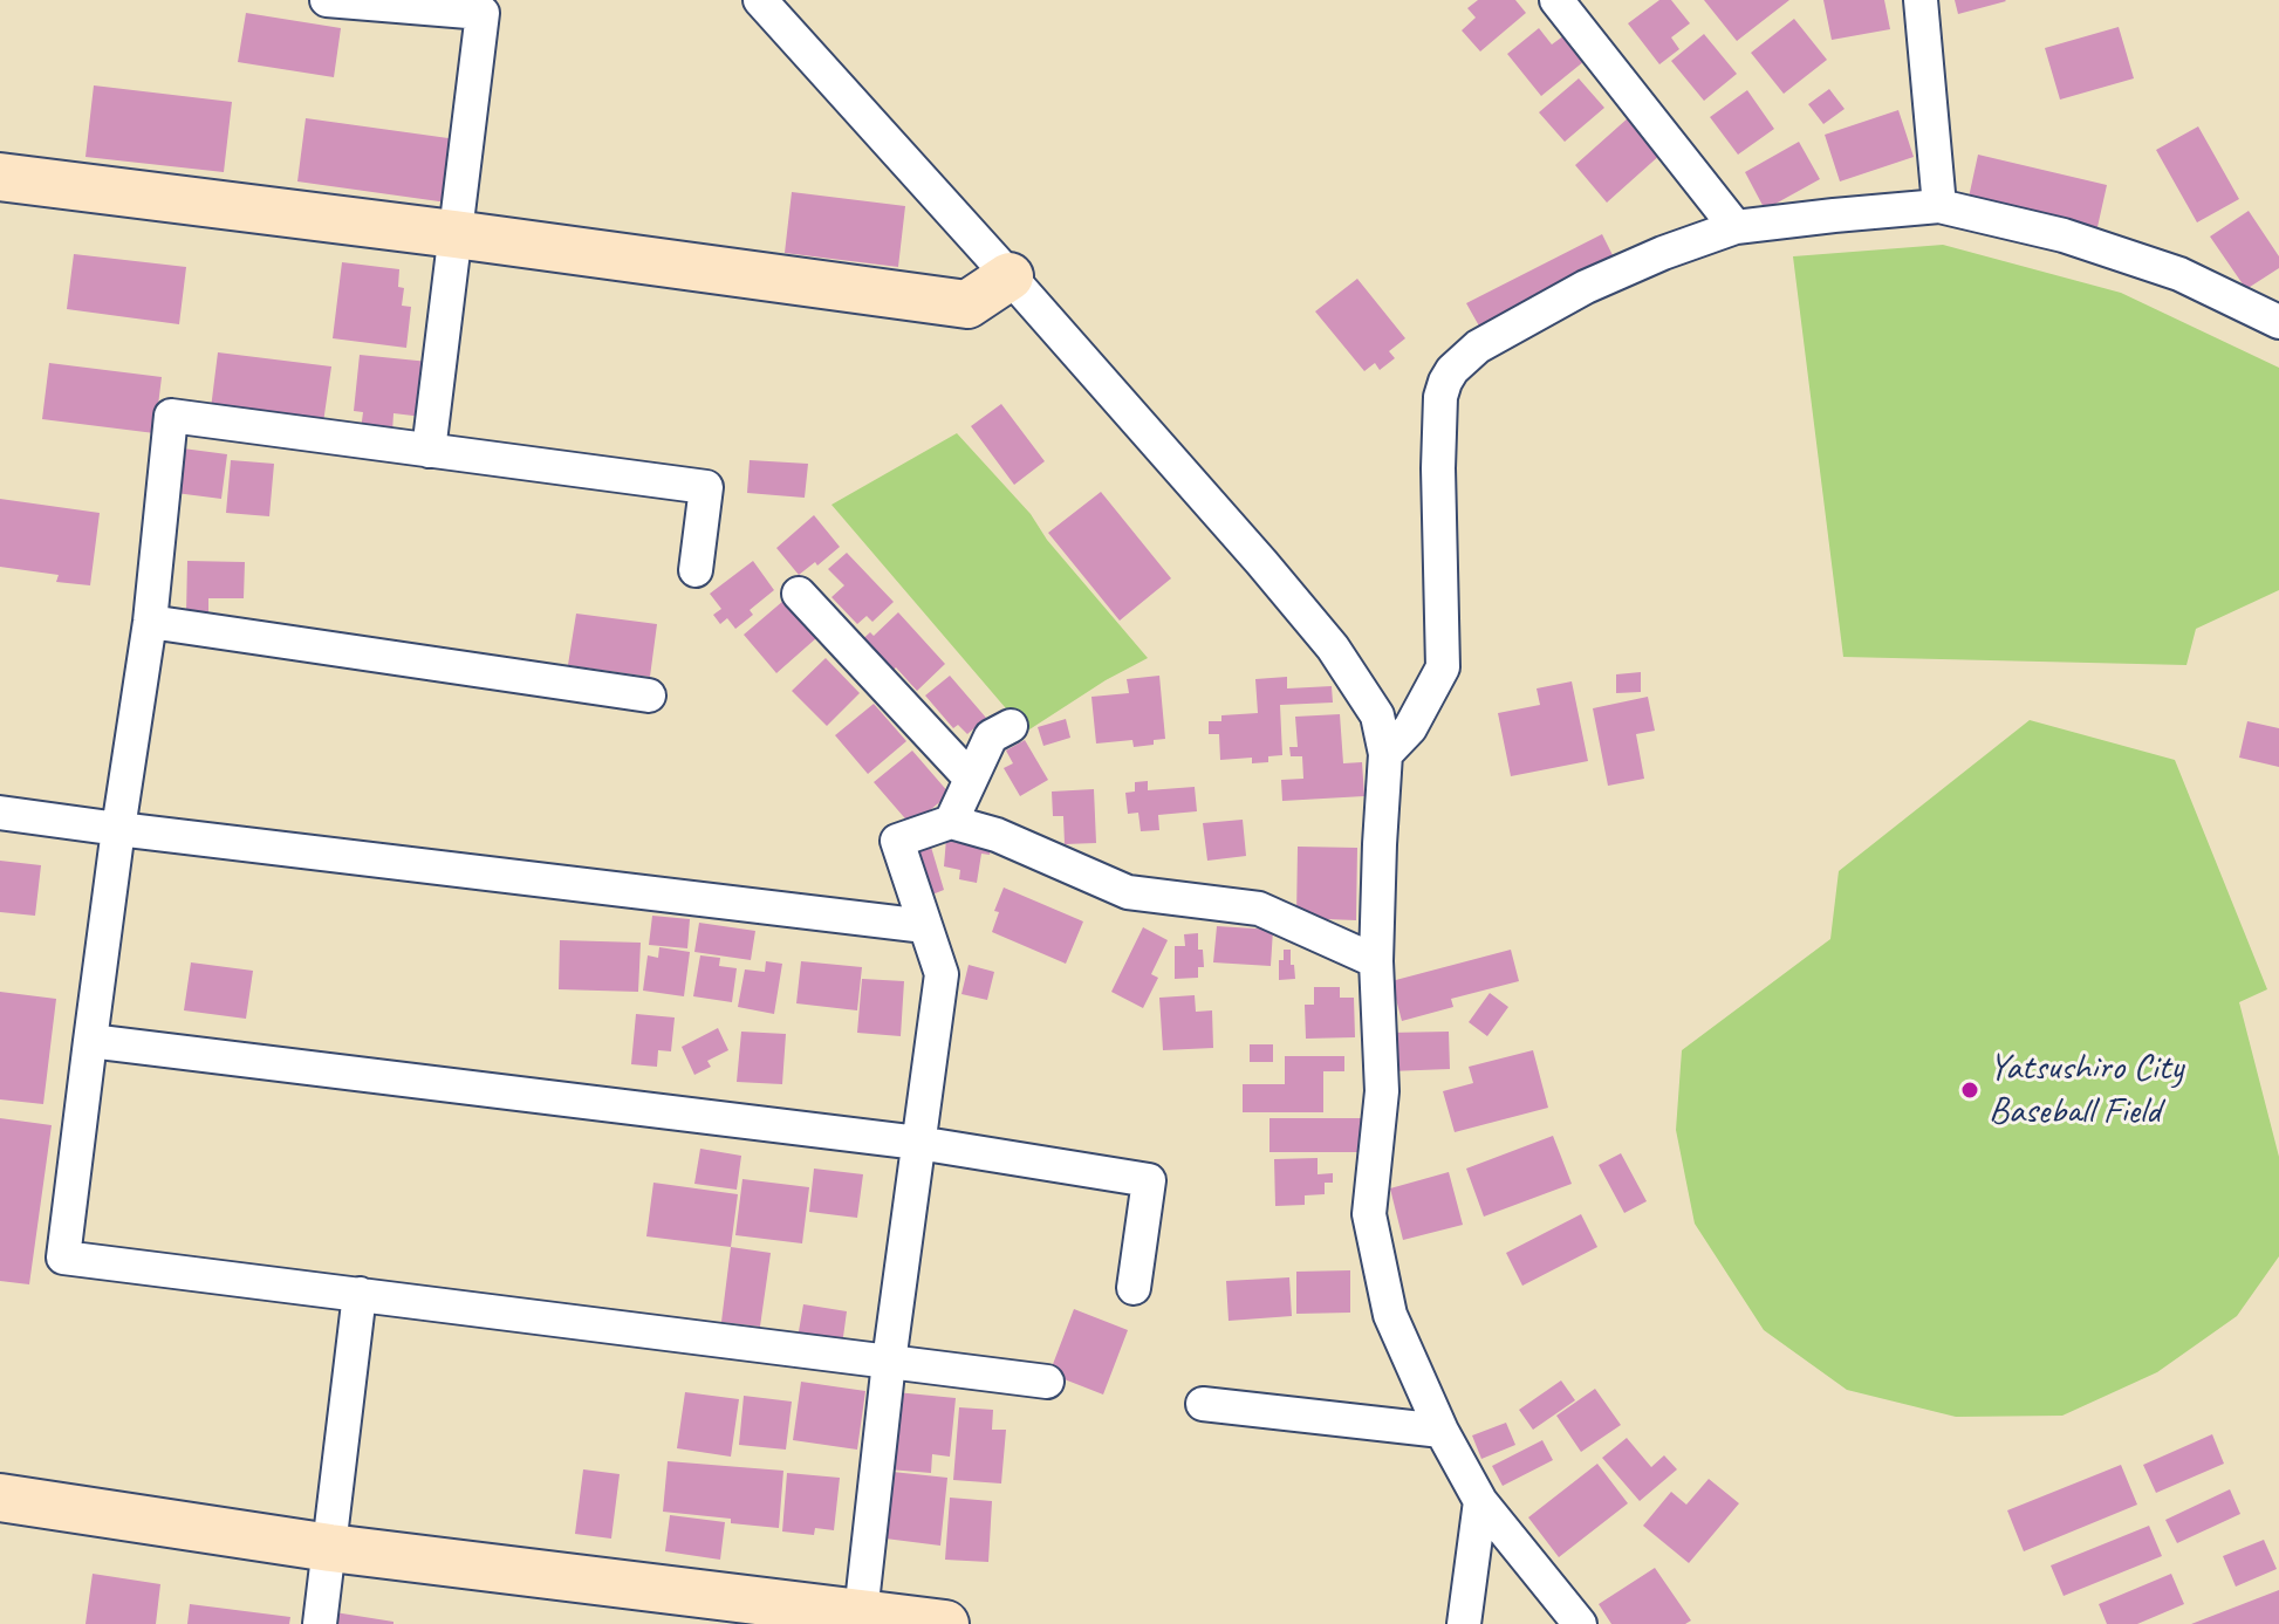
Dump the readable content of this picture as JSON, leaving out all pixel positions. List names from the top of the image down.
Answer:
{
  "places": ["Yatsushiro City Baseball Field"]
}
